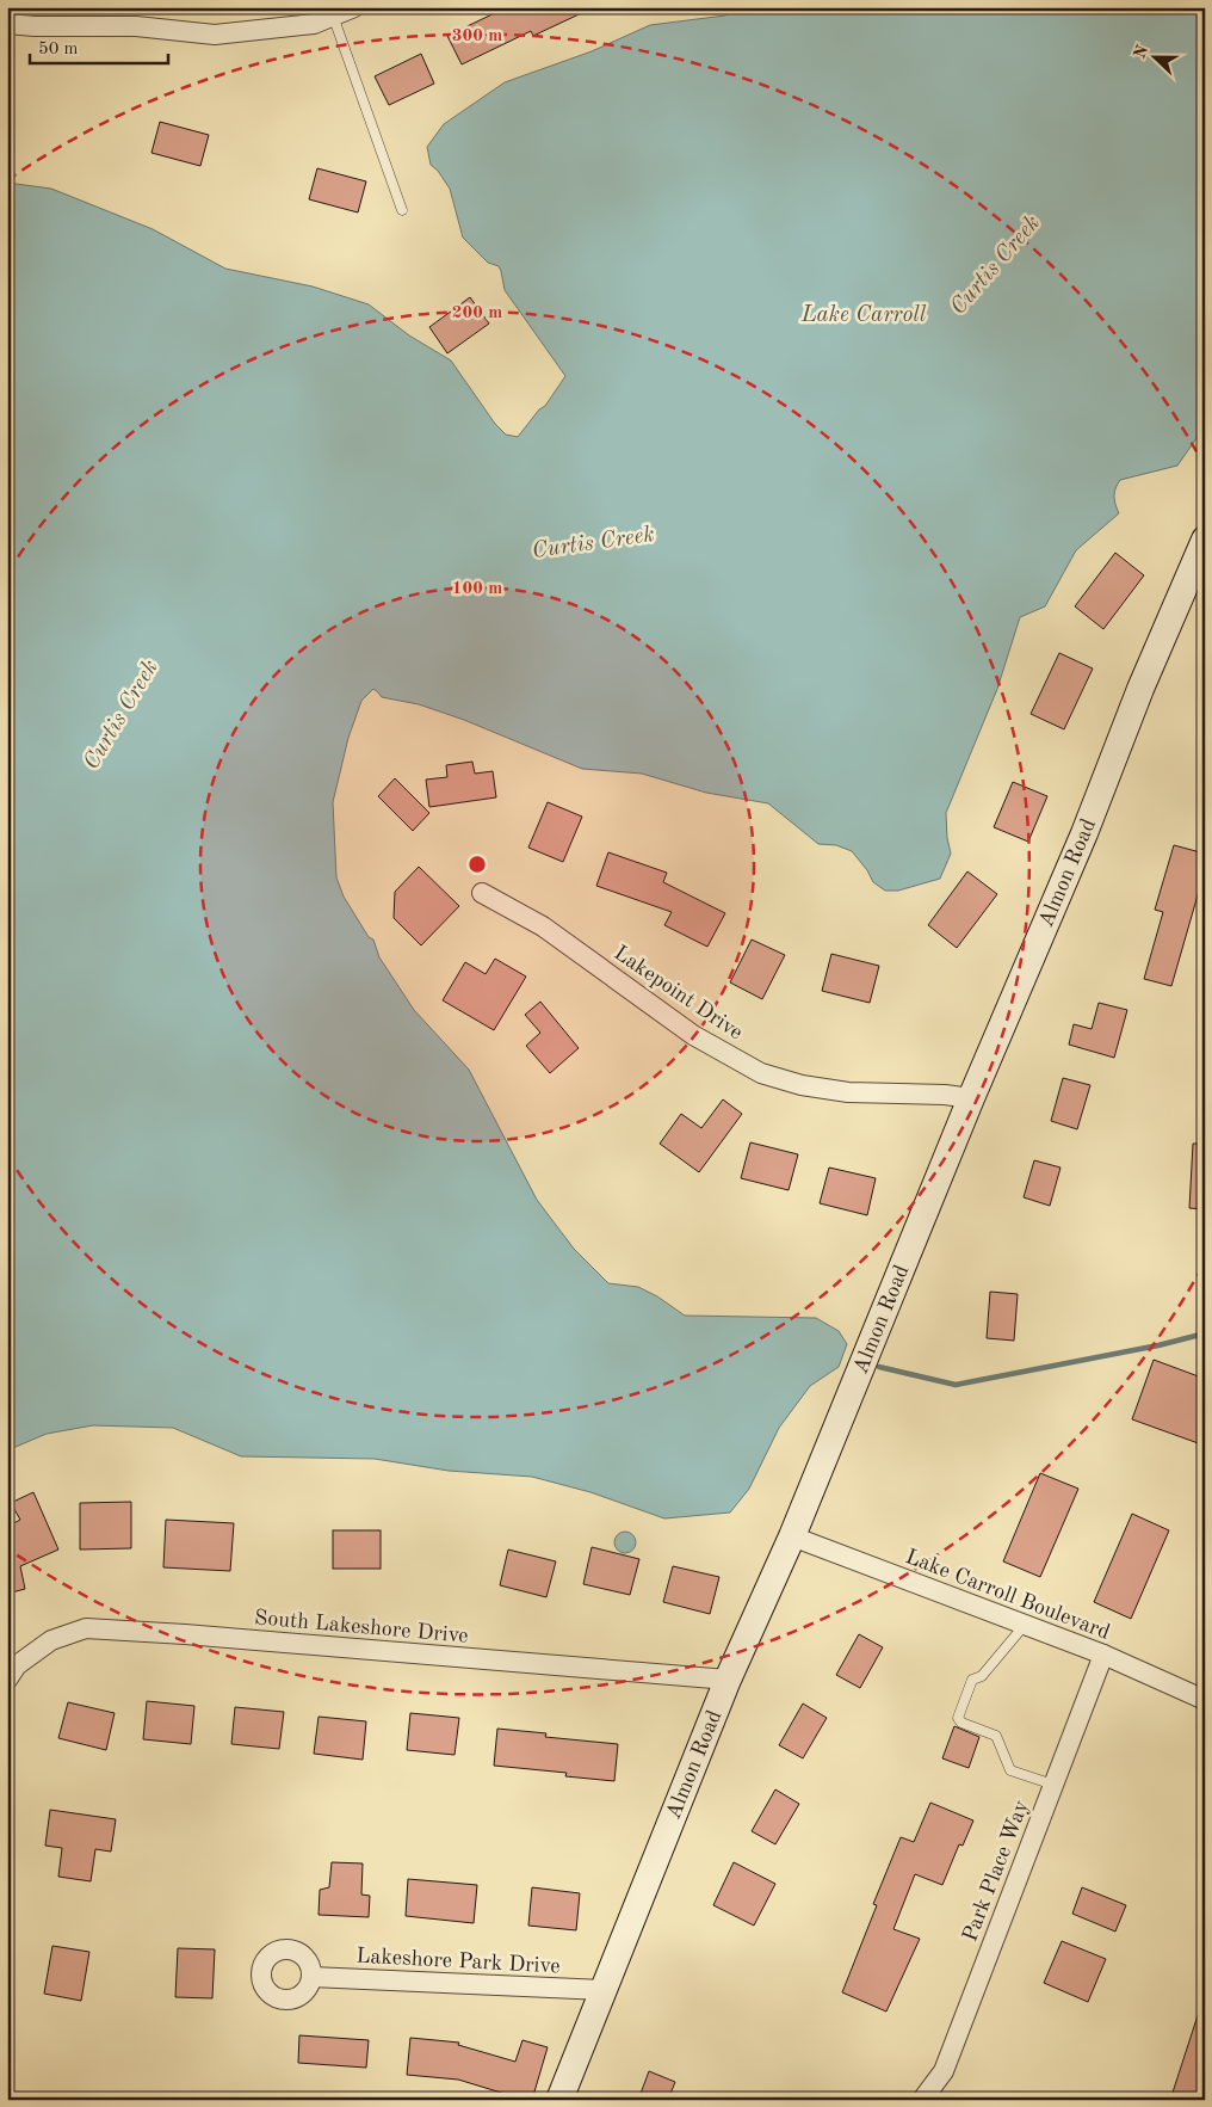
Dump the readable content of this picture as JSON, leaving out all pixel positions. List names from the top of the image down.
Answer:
{
  "streets": {
    "street": [
      "Almon Road",
      "Lakepoint Drive",
      "Lake Carroll Boulevard",
      "South Lakeshore Drive",
      "Park Place Way",
      "Lakeshore Park Drive"
    ]
  },
  "crossings": [
    ["Almon Road", "Lakepoint Drive"],
    ["Almon Road", "Lake Carroll Boulevard"],
    ["Almon Road", "South Lakeshore Drive"],
    ["Almon Road", "Lakeshore Park Drive"],
    ["Lake Carroll Boulevard", "Park Place Way"]
  ],
  "water": ["Curtis Creek", "Lake Carroll"],
  "scale_bar": "50 m",
  "north": "left",
  "rings": ["300 m", "200 m", "100 m"]
}
